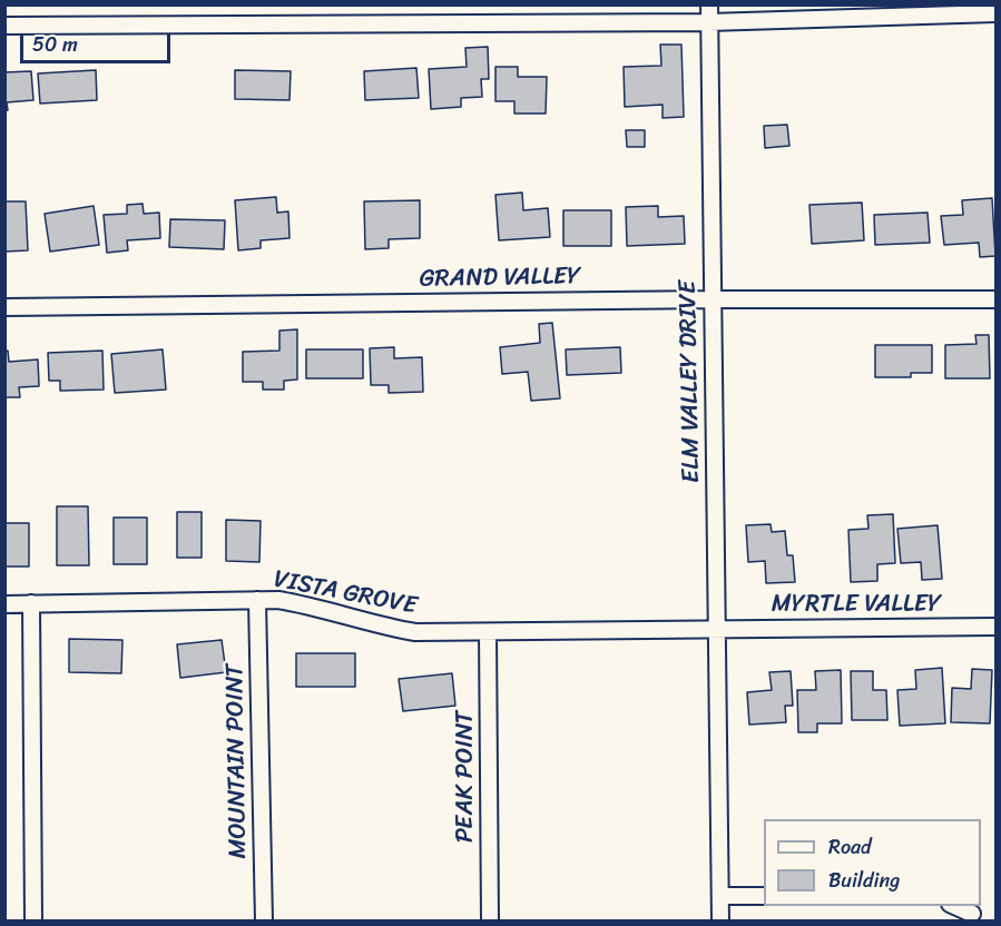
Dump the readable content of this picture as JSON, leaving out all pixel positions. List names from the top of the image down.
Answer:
{
  "streets": {
    "street": [
      "GRAND VALLEY",
      "ELM VALLEY DRIVE",
      "VISTA GROVE",
      "MYRTLE VALLEY",
      "MOUNTAIN POINT",
      "PEAK POINT"
    ]
  },
  "crossings": [
    ["GRAND VALLEY", "ELM VALLEY DRIVE"],
    ["ELM VALLEY DRIVE", "VISTA GROVE"],
    ["ELM VALLEY DRIVE", "MYRTLE VALLEY"],
    ["VISTA GROVE", "MYRTLE VALLEY"],
    ["VISTA GROVE", "MOUNTAIN POINT"],
    ["VISTA GROVE", "PEAK POINT"]
  ],
  "legend": ["Road", "Building"],
  "scale_bar": "50 m"
}
